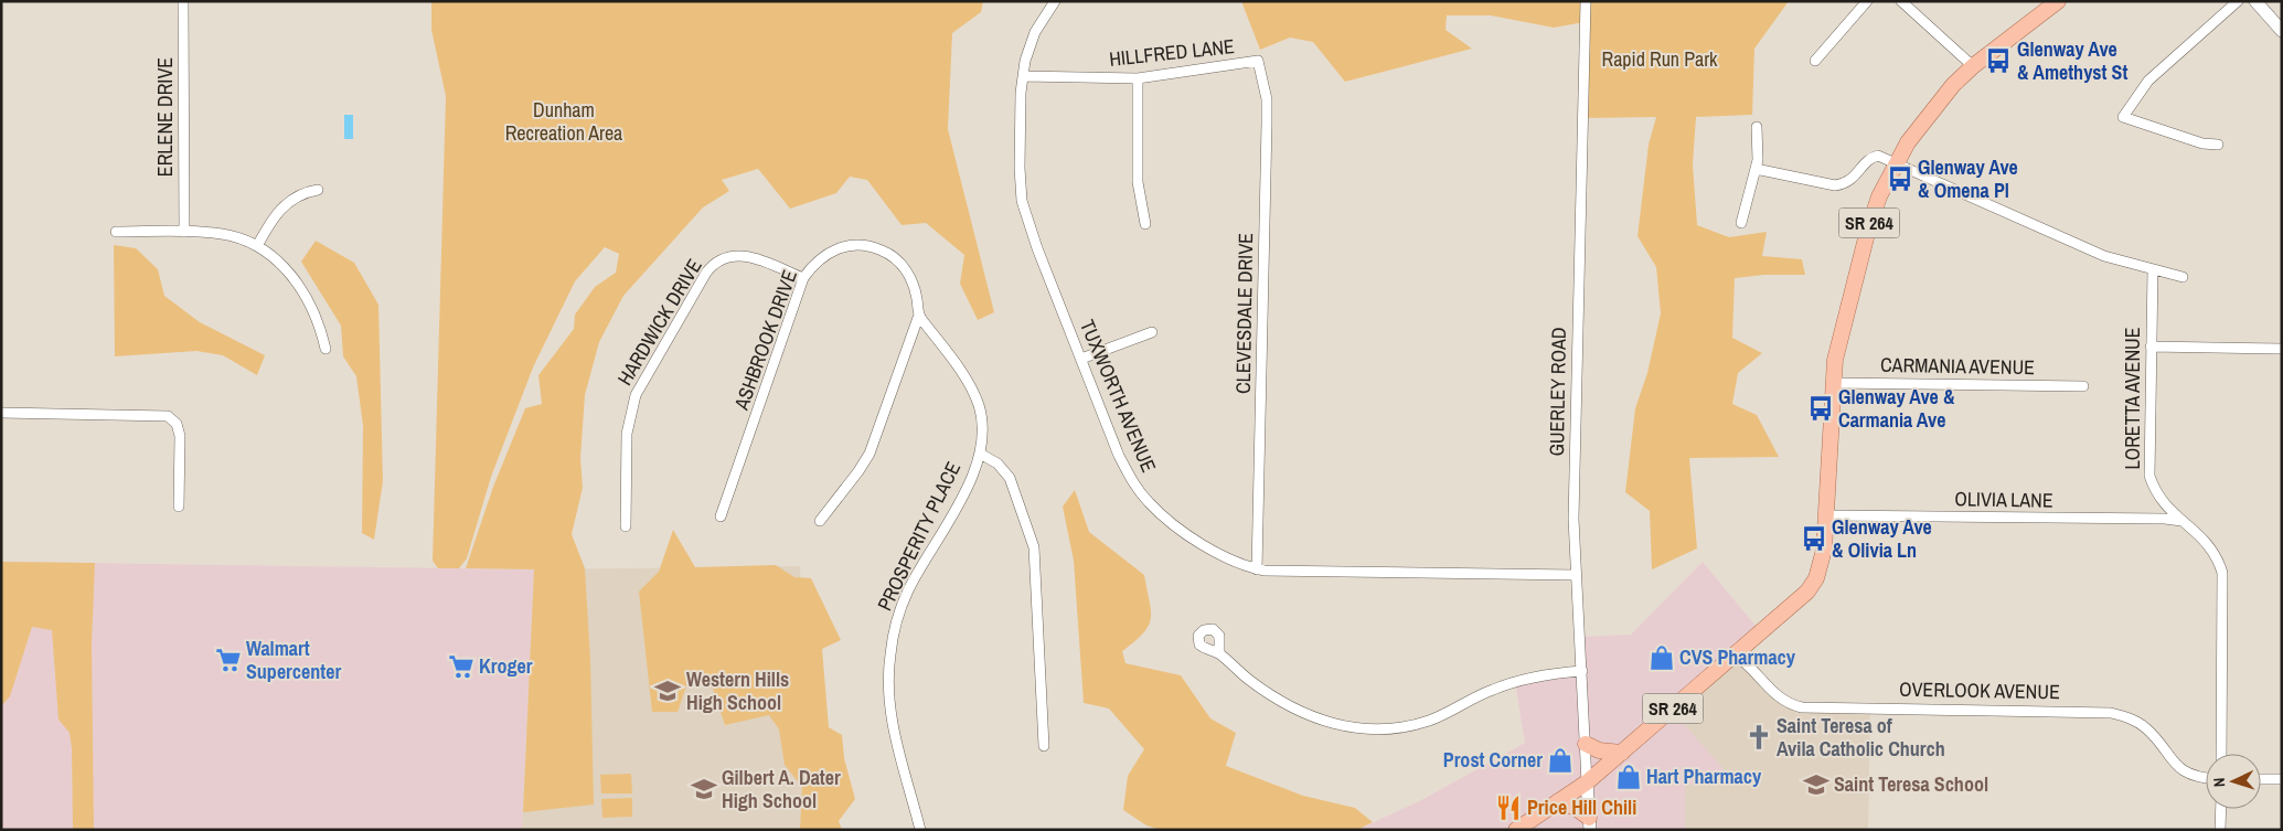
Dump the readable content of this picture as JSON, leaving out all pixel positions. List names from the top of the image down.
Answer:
{
  "streets": {
    "main road": ["SR 264"],
    "street": [
      "HILLFRED LANE",
      "ERLENE DRIVE",
      "CLEVESDALE DRIVE",
      "HARDWICK DRIVE",
      "ASHBROOK DRIVE",
      "CARMANIA AVENUE",
      "GUERLEY ROAD",
      "TUXWORTH AVENUE",
      "LORETTA AVENUE",
      "OLIVIA LANE",
      "PROSPERITY PLACE",
      "OVERLOOK AVENUE"
    ]
  },
  "crossings": [
    ["HILLFRED LANE", "CLEVESDALE DRIVE"],
    ["HILLFRED LANE", "TUXWORTH AVENUE"],
    ["SR 264", "CARMANIA AVENUE"],
    ["SR 264", "GUERLEY ROAD"],
    ["SR 264", "OLIVIA LANE"],
    ["SR 264", "OVERLOOK AVENUE"],
    ["CLEVESDALE DRIVE", "TUXWORTH AVENUE"],
    ["HARDWICK DRIVE", "ASHBROOK DRIVE"],
    ["ASHBROOK DRIVE", "PROSPERITY PLACE"],
    ["GUERLEY ROAD", "TUXWORTH AVENUE"],
    ["LORETTA AVENUE", "OLIVIA LANE"]
  ],
  "parks": ["Rapid Run Park", "Dunham Recreation Area"],
  "places": {
    "bus stop": [
      "Glenway Ave & Amethyst St",
      "Glenway Ave & Omena Pl",
      "Glenway Ave & Carmania Ave",
      "Glenway Ave & Olivia Ln"
    ],
    "shop": ["CVS Pharmacy", "Prost Corner", "Hart Pharmacy"],
    "supermarket": ["Walmart Supercenter", "Kroger"],
    "school or university": ["Western Hills High School", "Saint Teresa School", "Gilbert A. Dater High School"],
    "church": ["Saint Teresa of Avila Catholic Church"],
    "restaurant": ["Price Hill Chili"]
  },
  "north": "left"
}
